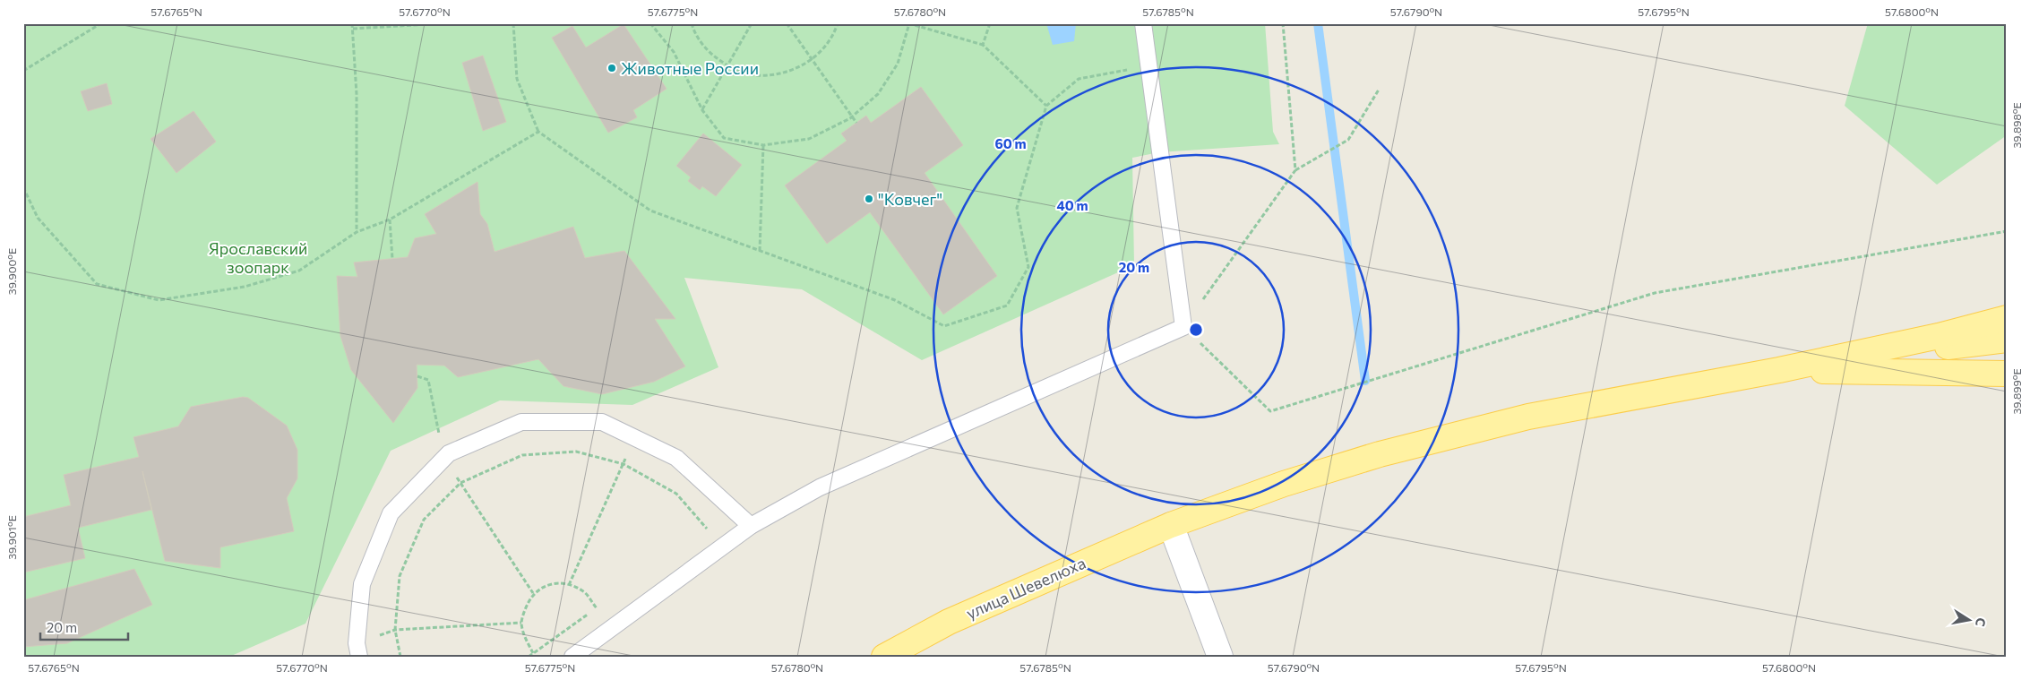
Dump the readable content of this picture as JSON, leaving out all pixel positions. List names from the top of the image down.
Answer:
{
  "streets": {
    "main road": ["улица Шевелюха"]
  },
  "parks": ["Ярославский зоопарк"],
  "places": ["Животные России", "\"Ковчег\""],
  "scale_bar": "20 m",
  "north": "right",
  "coordinates": [
    "57.6765°N",
    "57.6770°N",
    "57.6775°N",
    "57.6780°N",
    "57.6785°N",
    "57.6790°N",
    "57.6795°N",
    "57.6800°N",
    "39.898°E",
    "39.900°E",
    "39.899°E",
    "39.901°E"
  ],
  "rings": ["60 m", "40 m", "20 m"]
}
